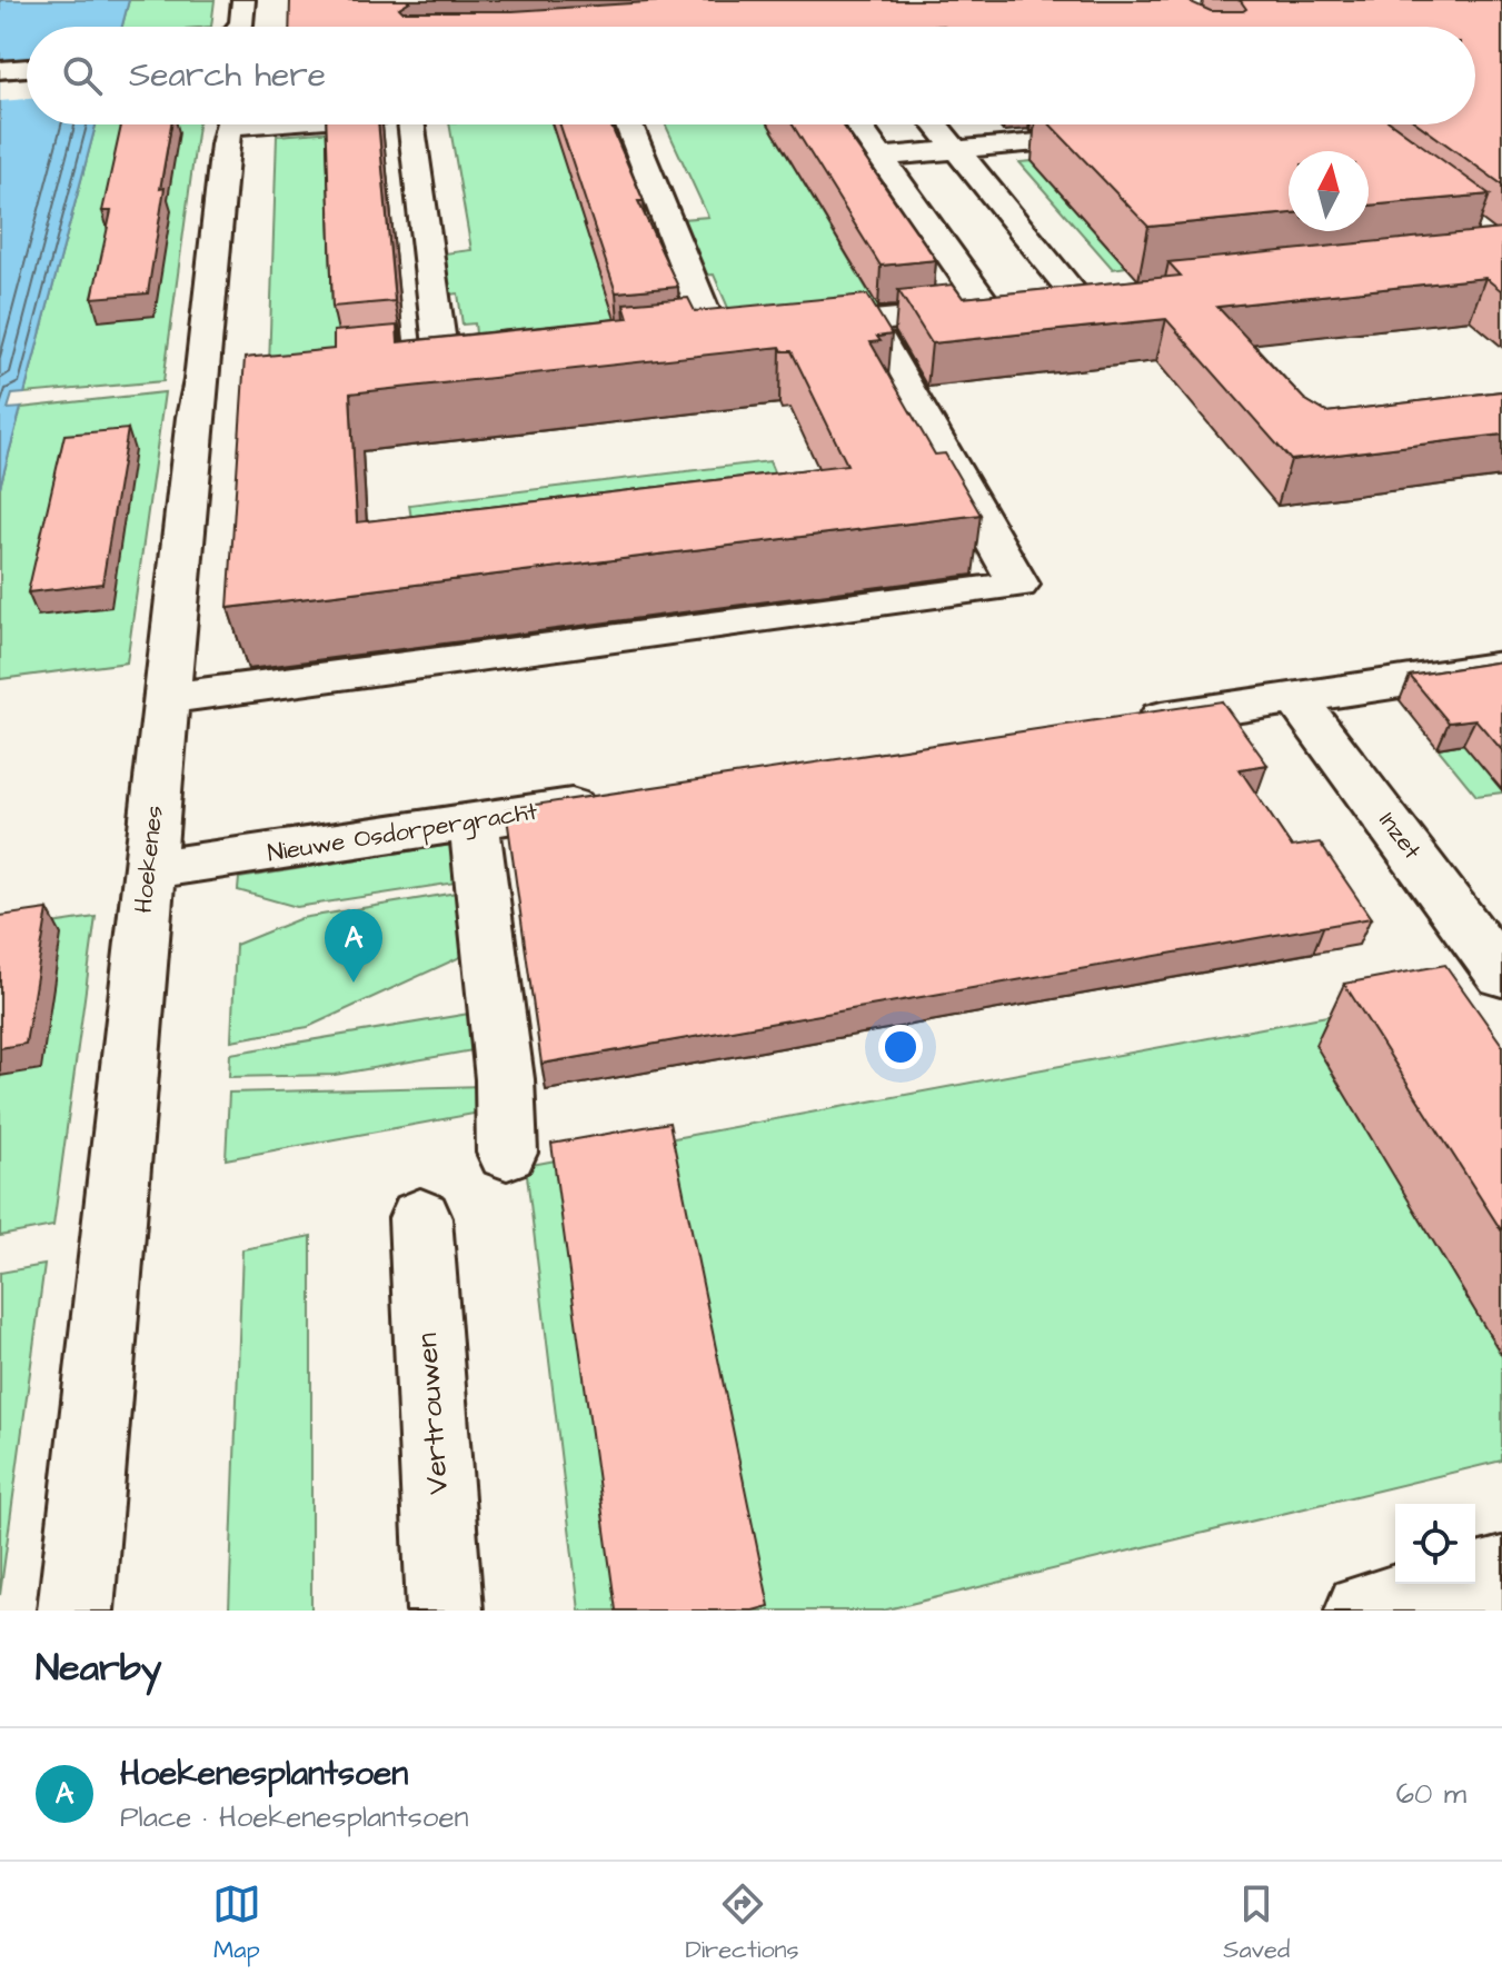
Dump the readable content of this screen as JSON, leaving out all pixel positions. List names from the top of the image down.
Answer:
{
  "streets": {
    "street": [
      "Nieuwe Osdorpergracht",
      "Inzet",
      "Hoekenes",
      "Vertrouwen"
    ]
  },
  "crossings": [
    ["Nieuwe Osdorpergracht", "Hoekenes"]
  ],
  "north": "top",
  "page": {
    "search": "Search here",
    "pins": "A",
    "heading": "Nearby",
    "list": [
      {
        "mark": "A",
        "name": "Hoekenesplantsoen",
        "note": "Place · Hoekenesplantsoen",
        "value": "60 m"
      }
    ],
    "nav": ["Map", "Directions", "Saved"]
  }
}
